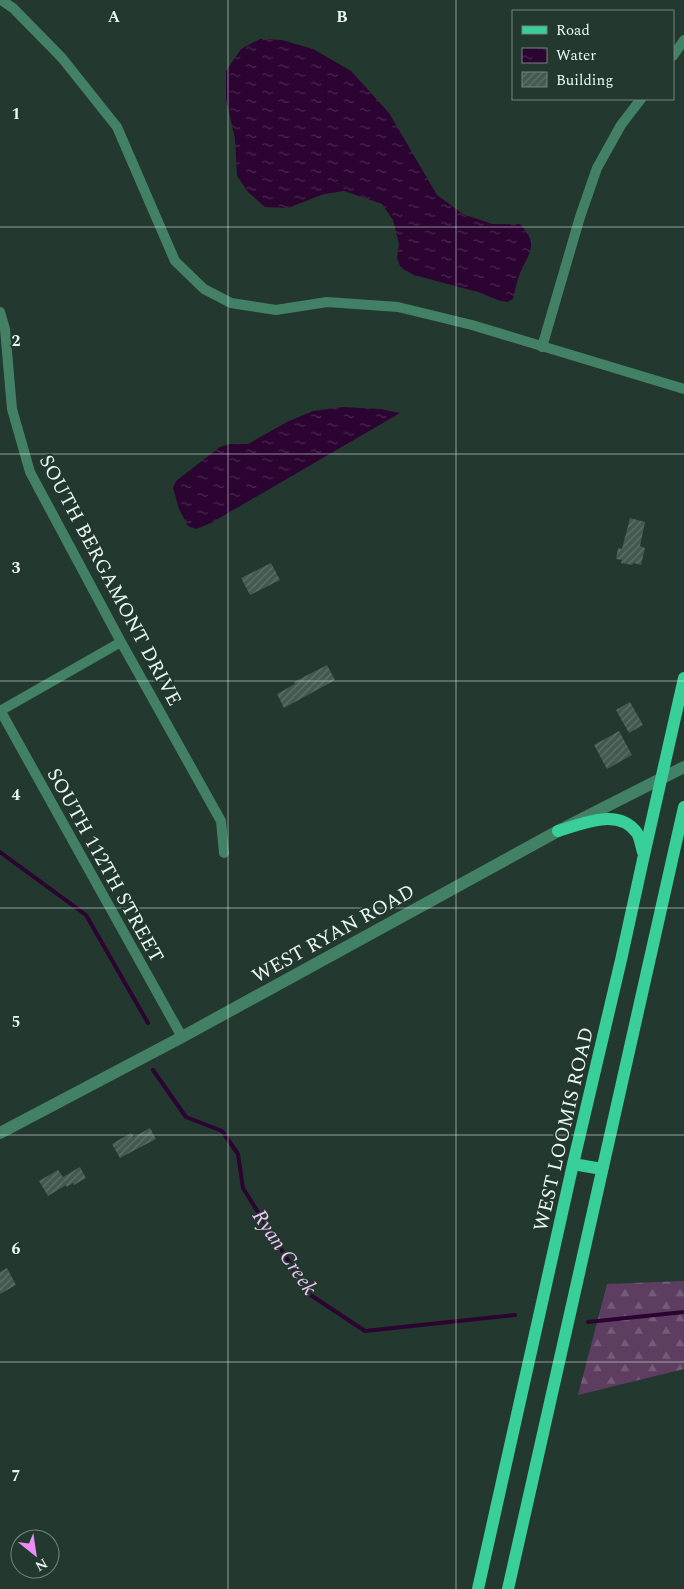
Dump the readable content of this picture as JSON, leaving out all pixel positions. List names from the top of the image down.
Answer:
{
  "streets": {
    "main road": ["WEST LOOMIS ROAD"],
    "street": ["SOUTH BERGAMONT DRIVE", "SOUTH 112TH STREET", "WEST RYAN ROAD"]
  },
  "crossings": [
    ["SOUTH 112TH STREET", "WEST RYAN ROAD"],
    ["WEST RYAN ROAD", "WEST LOOMIS ROAD"]
  ],
  "water": ["Ryan Creek"],
  "legend": ["Road", "Water", "Building"],
  "north": "bottom right",
  "grid": {
    "columns": ["A", "B"],
    "rows": [
      "1",
      "2",
      "3",
      "4",
      "5",
      "6",
      "7"
    ]
  }
}
